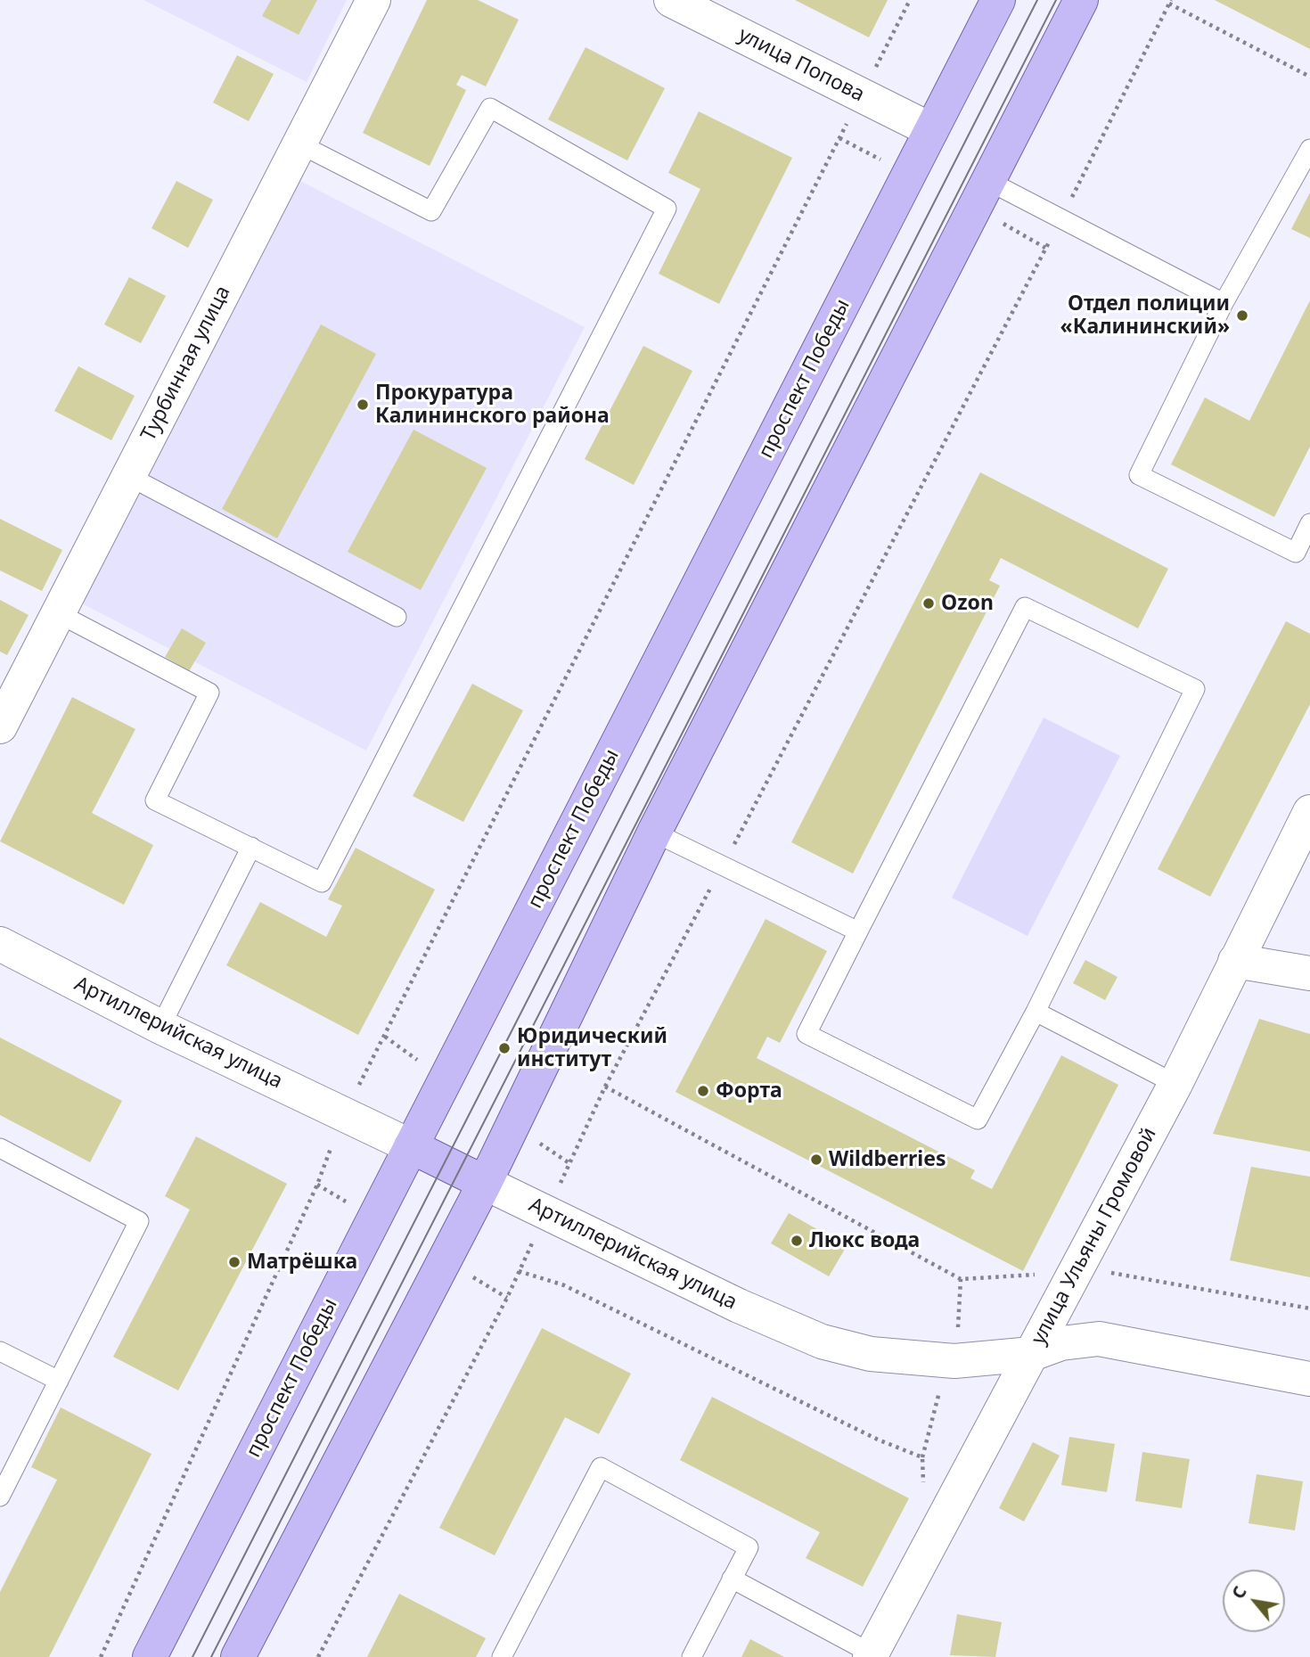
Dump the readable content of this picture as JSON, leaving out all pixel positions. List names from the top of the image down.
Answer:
{
  "streets": {
    "main road": ["проспект Победы", "Артиллерийская улица"],
    "street": ["улица Попова", "Турбинная улица", "улица Ульяны Громовой"]
  },
  "crossings": [
    ["улица Попова", "проспект Победы"],
    ["проспект Победы", "Артиллерийская улица"],
    ["Артиллерийская улица", "улица Ульяны Громовой"]
  ],
  "places": [
    "Отдел полиции «Калининский»",
    "Прокуратура Калининского района",
    "Ozon",
    "Юридический институт",
    "Форта",
    "Wildberries",
    "Люкс вода",
    "Матрёшка"
  ],
  "north": "top left"
}
